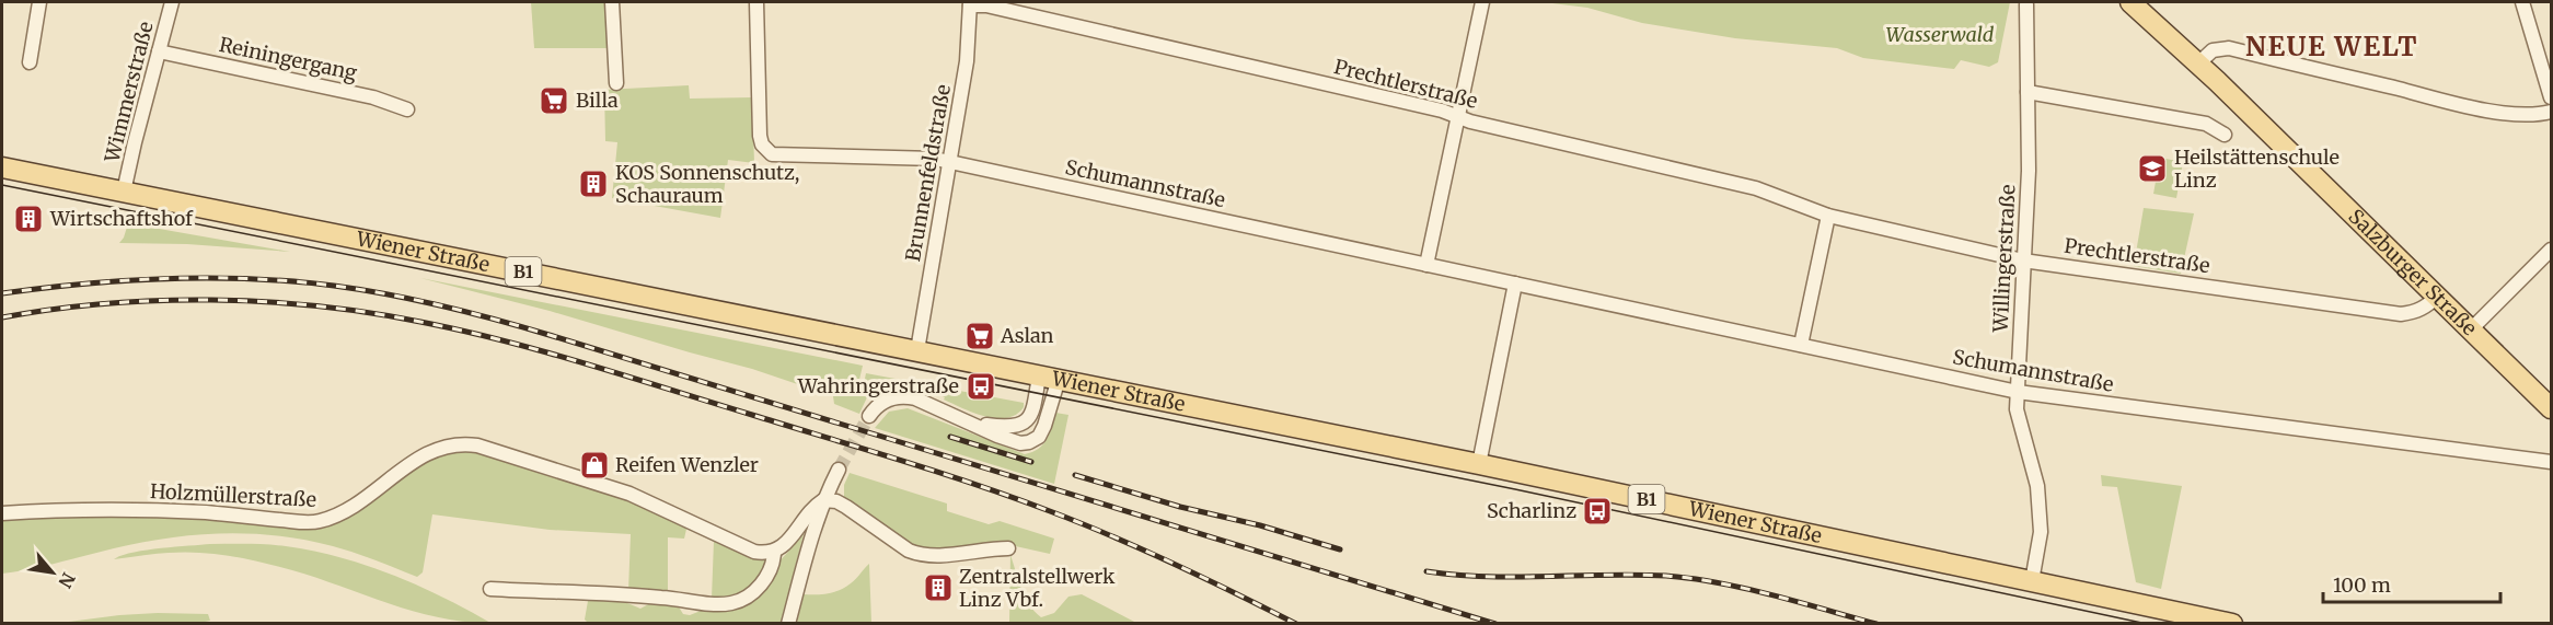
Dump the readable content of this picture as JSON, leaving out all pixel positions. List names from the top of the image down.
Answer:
{
  "streets": {
    "main road": ["Wiener Straße", "B1", "Salzburger Straße"],
    "street": [
      "Reiningergang",
      "Prechtlerstraße",
      "Wimmerstraße",
      "Brunnenfeldstraße",
      "Schumannstraße",
      "Willingerstraße",
      "Holzmüllerstraße"
    ]
  },
  "crossings": [
    ["Reiningergang", "Wimmerstraße"],
    ["Prechtlerstraße", "Brunnenfeldstraße"],
    ["Prechtlerstraße", "Willingerstraße"],
    ["Prechtlerstraße", "Salzburger Straße"],
    ["Wimmerstraße", "Wiener Straße"],
    ["Brunnenfeldstraße", "Schumannstraße"],
    ["Brunnenfeldstraße", "Wiener Straße"],
    ["Schumannstraße", "Willingerstraße"],
    ["Wiener Straße", "Willingerstraße"]
  ],
  "districts": ["NEUE WELT"],
  "parks": ["Wasserwald"],
  "places": {
    "supermarket": ["Billa", "Aslan"],
    "school or university": ["Heilstättenschule Linz"],
    "building": ["KOS Sonnenschutz, Schauraum", "Wirtschaftshof", "Zentralstellwerk Linz Vbf."],
    "bus stop": ["Wahringerstraße", "Scharlinz"],
    "shop": ["Reifen Wenzler"]
  },
  "scale_bar": "100 m",
  "north": "bottom right"
}
